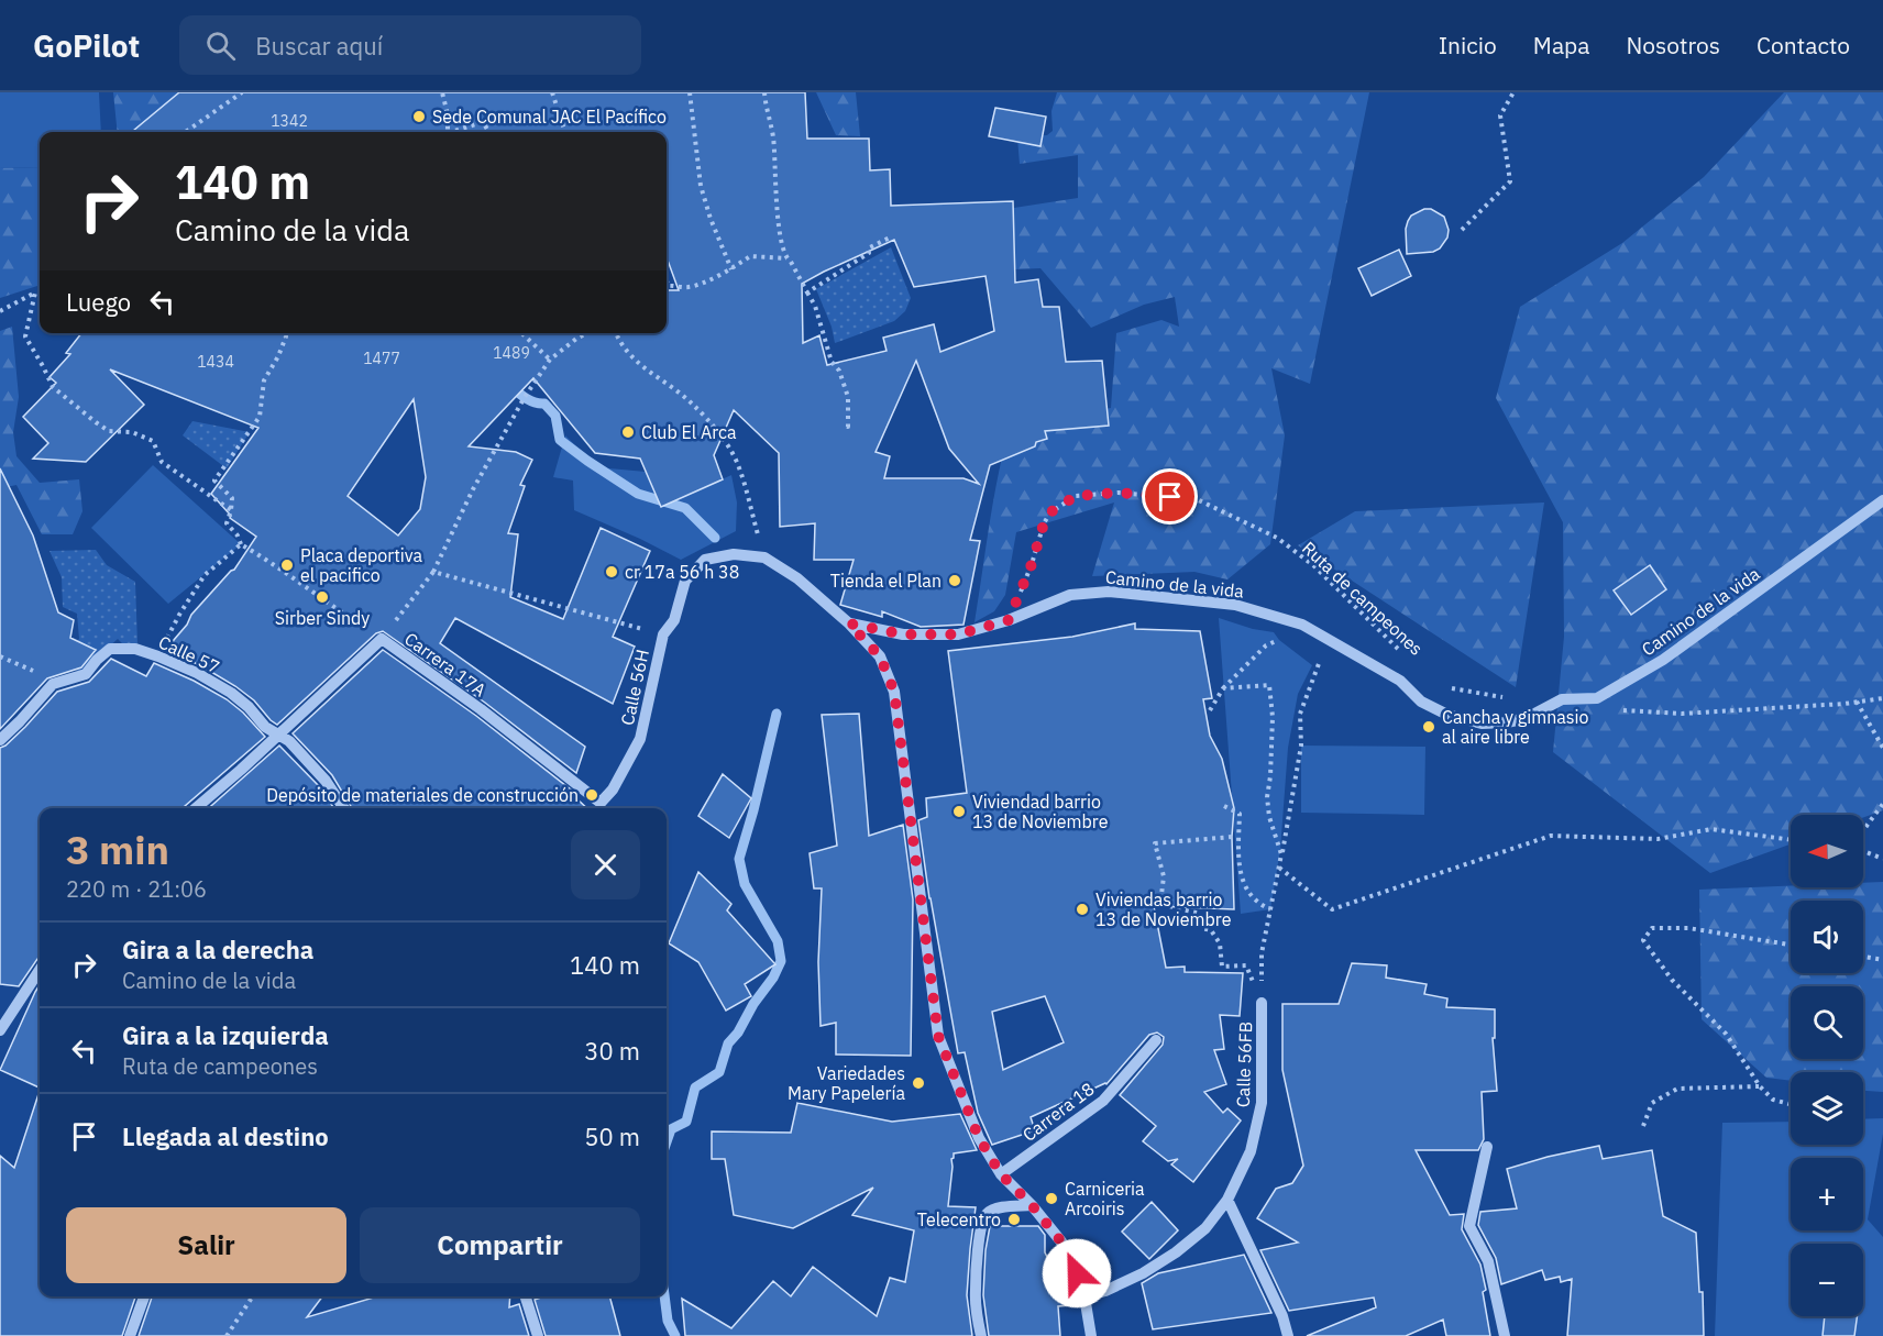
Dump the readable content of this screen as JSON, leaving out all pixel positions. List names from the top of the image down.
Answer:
{
  "streets": {
    "street": [
      "Camino de la vida",
      "Calle 57",
      "Carrera 17A",
      "Calle 56H",
      "Calle 56FB",
      "Carrera 18"
    ],
    "path": ["Ruta de campeones"]
  },
  "crossings": [
    ["Camino de la vida", "Ruta de campeones"],
    ["Camino de la vida", "Calle 56H"],
    ["Calle 57", "Carrera 17A"],
    ["Carrera 17A", "Calle 56H"],
    ["Calle 56H", "Calle 56FB"],
    ["Calle 56H", "Carrera 18"]
  ],
  "places": [
    "Sede Comunal JAC El Pacífico",
    "Club El Arca",
    "Placa deportiva el pacifico",
    "cr 17a 56 h 38",
    "Tienda el Plan",
    "Sirber Sindy",
    "Cancha y gimnasio al aire libre",
    "Depósito de materiales de construcción",
    "Viviendad barrio 13 de Noviembre",
    "Viviendas barrio 13 de Noviembre",
    "Variedades Mary Papelería",
    "Carniceria Arcoiris",
    "Telecentro"
  ],
  "house_numbers": [
    "1342",
    "1489",
    "1477",
    "1434"
  ],
  "north": "left",
  "page": {
    "header": "GoPilot",
    "search": "Buscar aquí",
    "nav": [
      "Inicio",
      "Mapa",
      "Nosotros",
      "Contacto"
    ],
    "turn": ["140 m", "Camino de la vida"],
    "then": "Luego",
    "heading": ["3 min", "220 m · 21:06"],
    "map_buttons": ["+", "−"],
    "list": [
      {
        "name": "Gira a la derecha",
        "note": "Camino de la vida",
        "value": "140 m"
      },
      {
        "name": "Gira a la izquierda",
        "note": "Ruta de campeones",
        "value": "30 m"
      },
      {
        "name": "Llegada al destino",
        "value": "50 m"
      }
    ],
    "buttons": ["Salir", "Compartir"]
  }
}
